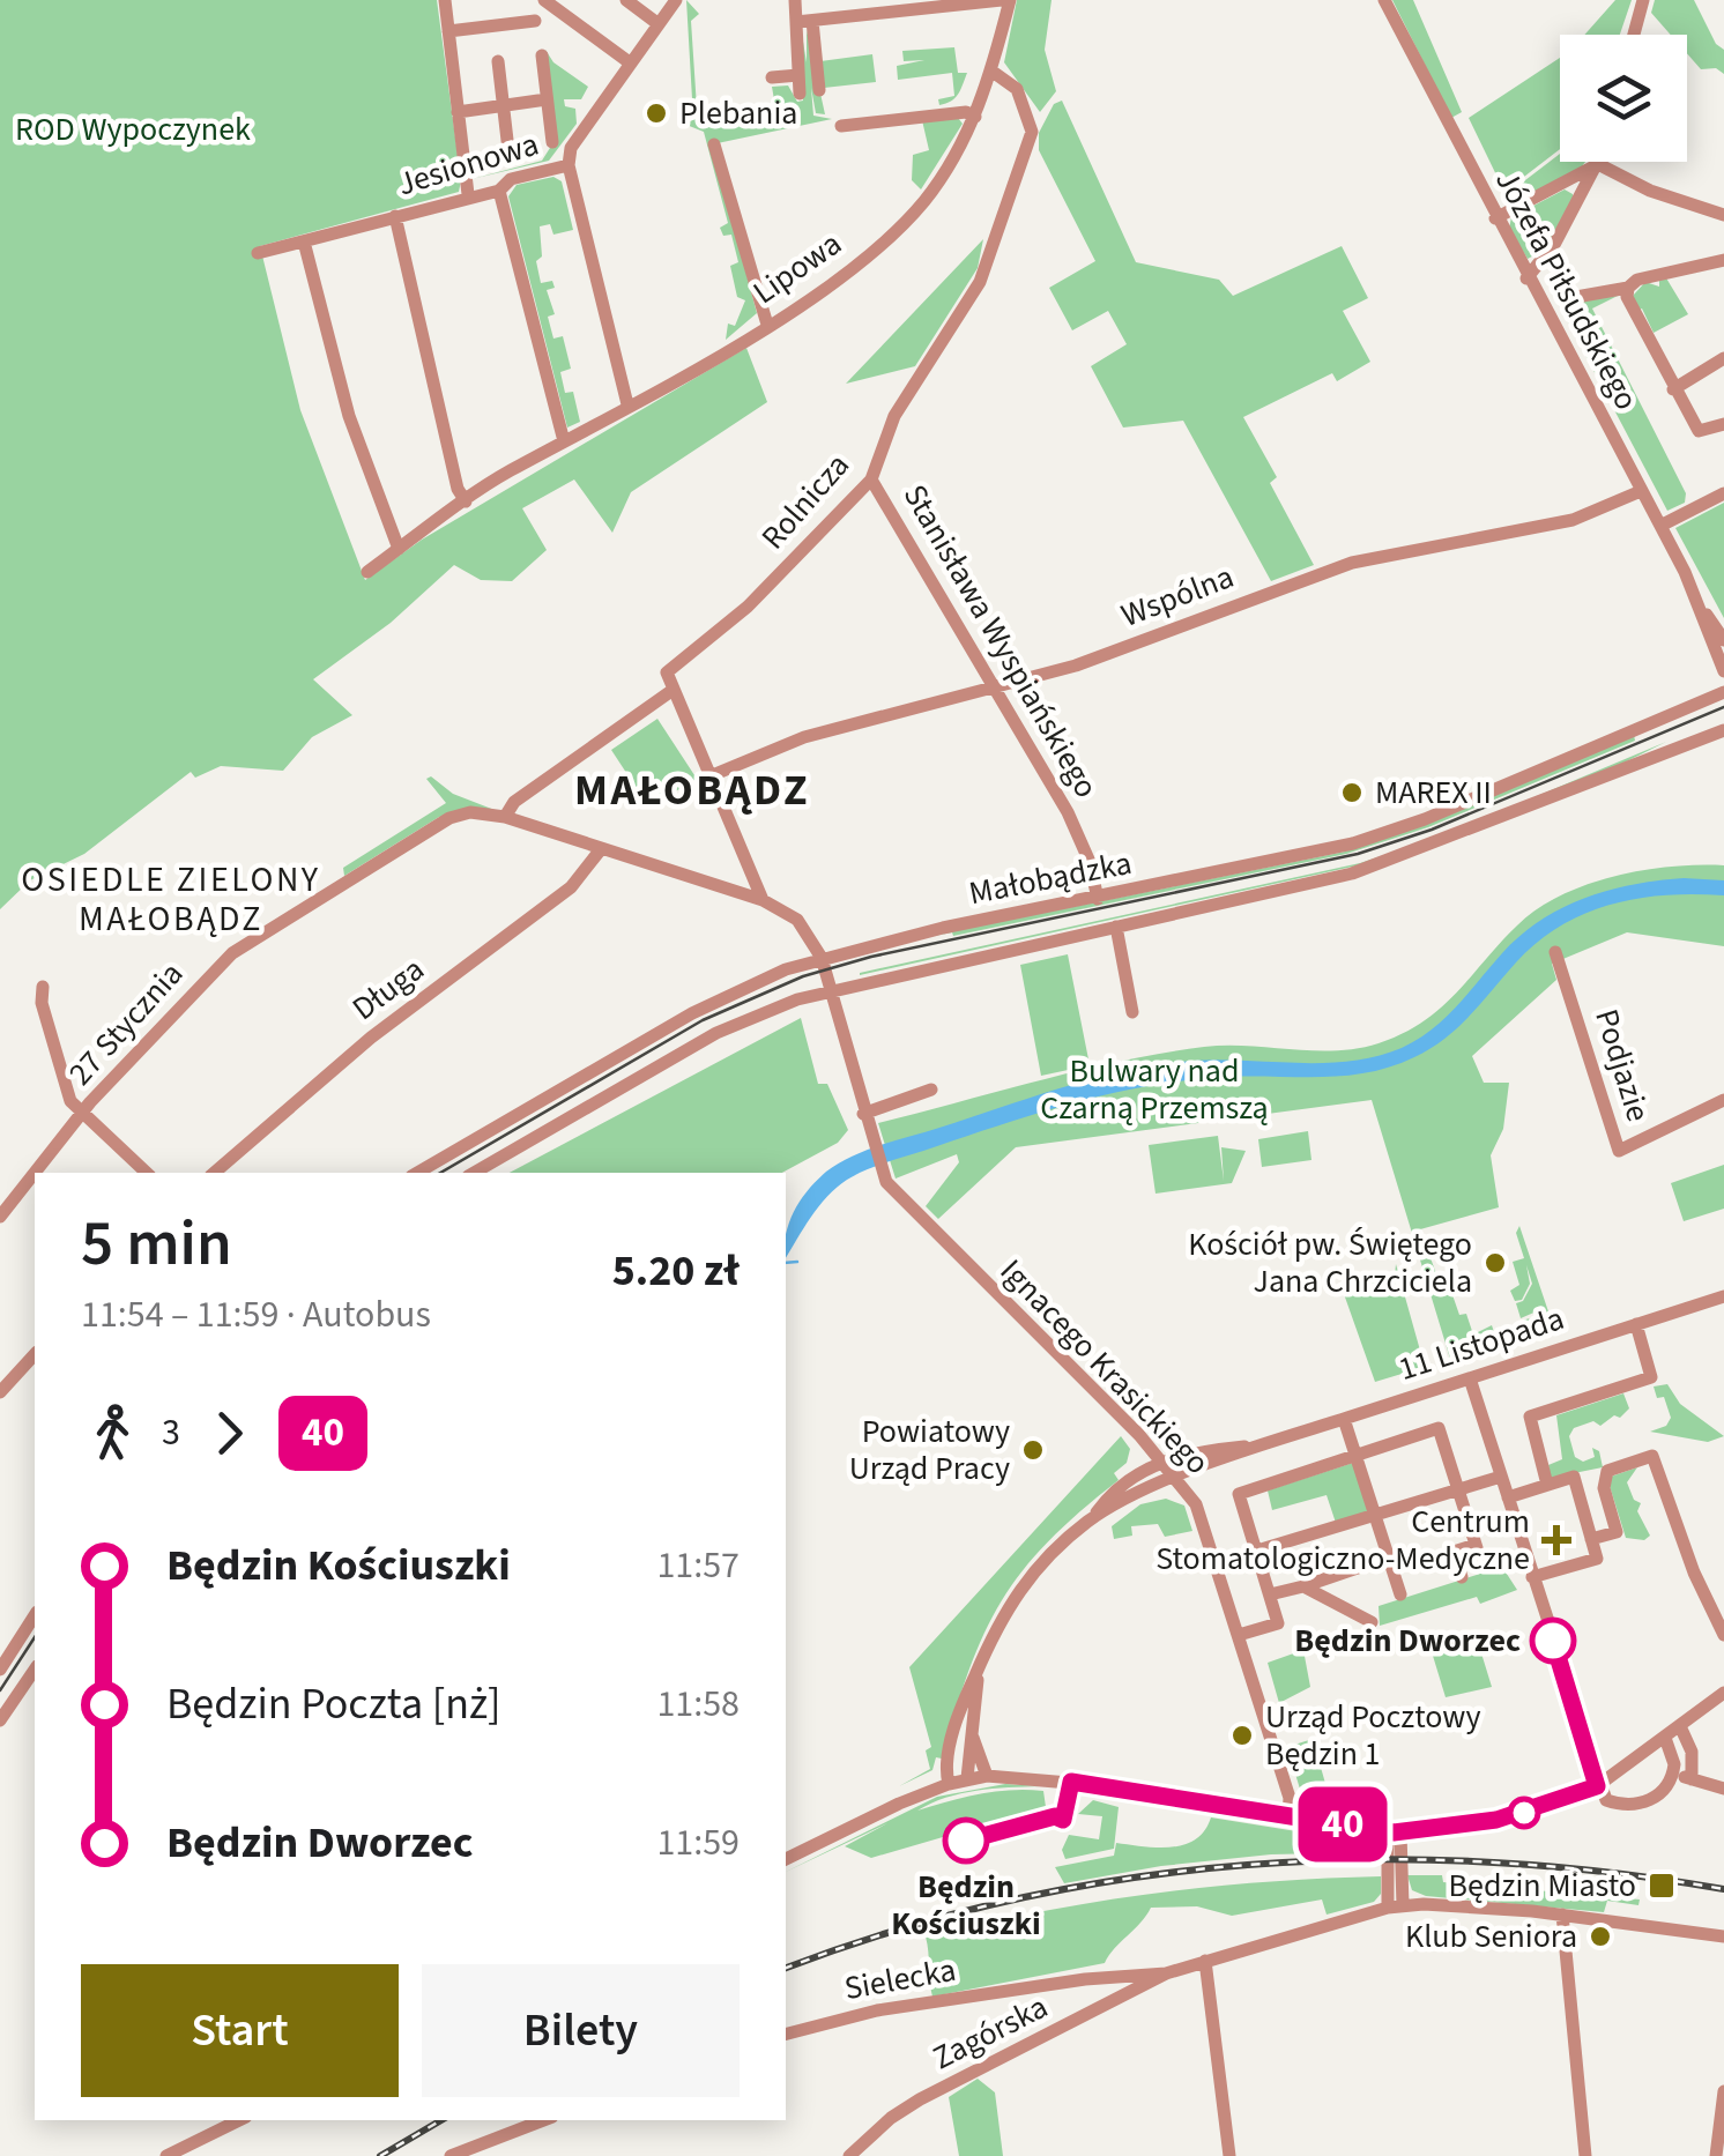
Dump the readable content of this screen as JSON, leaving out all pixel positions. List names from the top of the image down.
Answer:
{
  "streets": {
    "street": [
      "Jesionowa",
      "Lipowa",
      "Józefa Piłsudskiego",
      "Rolnicza",
      "Wspólna",
      "Stanisława Wyspiańskiego",
      "Małobądzka",
      "Długa",
      "27 Stycznia",
      "Podjazie",
      "11 Listopada",
      "Ignacego Krasickiego",
      "Sielecka",
      "Zagórska"
    ]
  },
  "crossings": [
    ["Lipowa", "Rolnicza"],
    ["Józefa Piłsudskiego", "Wspólna"],
    ["Rolnicza", "Stanisława Wyspiańskiego"],
    ["Rolnicza", "27 Stycznia"],
    ["Wspólna", "Stanisława Wyspiańskiego"],
    ["Stanisława Wyspiańskiego", "Małobądzka"],
    ["Małobądzka", "Ignacego Krasickiego"],
    ["11 Listopada", "Ignacego Krasickiego"],
    ["Sielecka", "Zagórska"]
  ],
  "districts": ["MAŁOBĄDZ", "OSIEDLE ZIELONY MAŁOBĄDZ"],
  "parks": ["ROD Wypoczynek", "Bulwary nad Czarną Przemszą"],
  "places": {
    "other": [
      "Plebania",
      "MAREX II",
      "Kościół pw. Świętego Jana Chrzciciela",
      "Powiatowy Urząd Pracy",
      "Będzin Dworzec",
      "Urząd Pocztowy Będzin 1",
      "Będzin Kościuszki",
      "Klub Seniora"
    ],
    "health": ["Centrum Stomatologiczno-Medyczne"],
    "transit": ["Będzin Miasto"]
  },
  "lines": ["bus line 40"],
  "page": {
    "on_map": "40",
    "heading": ["5 min", "11:54 – 11:59 · Autobus", "5.20 zł"],
    "legs": ["3", "40"],
    "list": [
      {
        "name": "Będzin Kościuszki",
        "value": "11:57"
      },
      {
        "name": "Będzin Poczta [nż]",
        "value": "11:58"
      },
      {
        "name": "Będzin Dworzec",
        "value": "11:59"
      }
    ],
    "buttons": ["Start", "Bilety"]
  }
}
